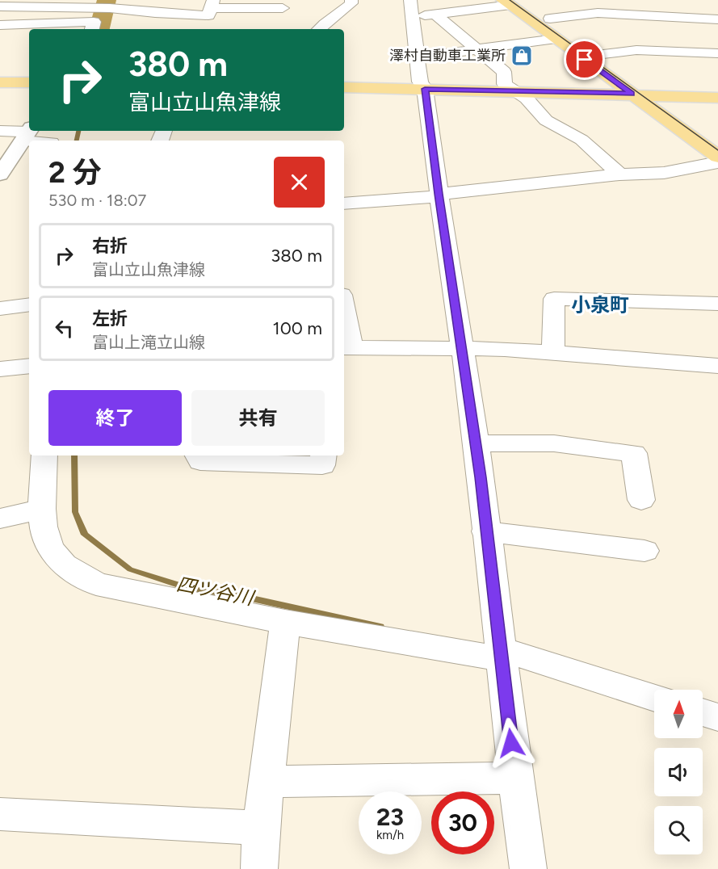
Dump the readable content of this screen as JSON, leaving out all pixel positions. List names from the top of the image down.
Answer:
{
  "districts": ["小泉町"],
  "water": ["四ツ谷川"],
  "places": {
    "shop": ["澤村自動車工業所"]
  },
  "north": "top",
  "page": {
    "turn": ["380 m", "富山立山魚津線"],
    "heading": ["2 分", "530 m · 18:07"],
    "list": [
      {
        "name": "右折",
        "note": "富山立山魚津線",
        "value": "380 m"
      },
      {
        "name": "左折",
        "note": "富山上滝立山線",
        "value": "100 m"
      }
    ],
    "buttons": ["終了", "共有"],
    "speed": "23 km/h",
    "limit": "30"
  }
}
